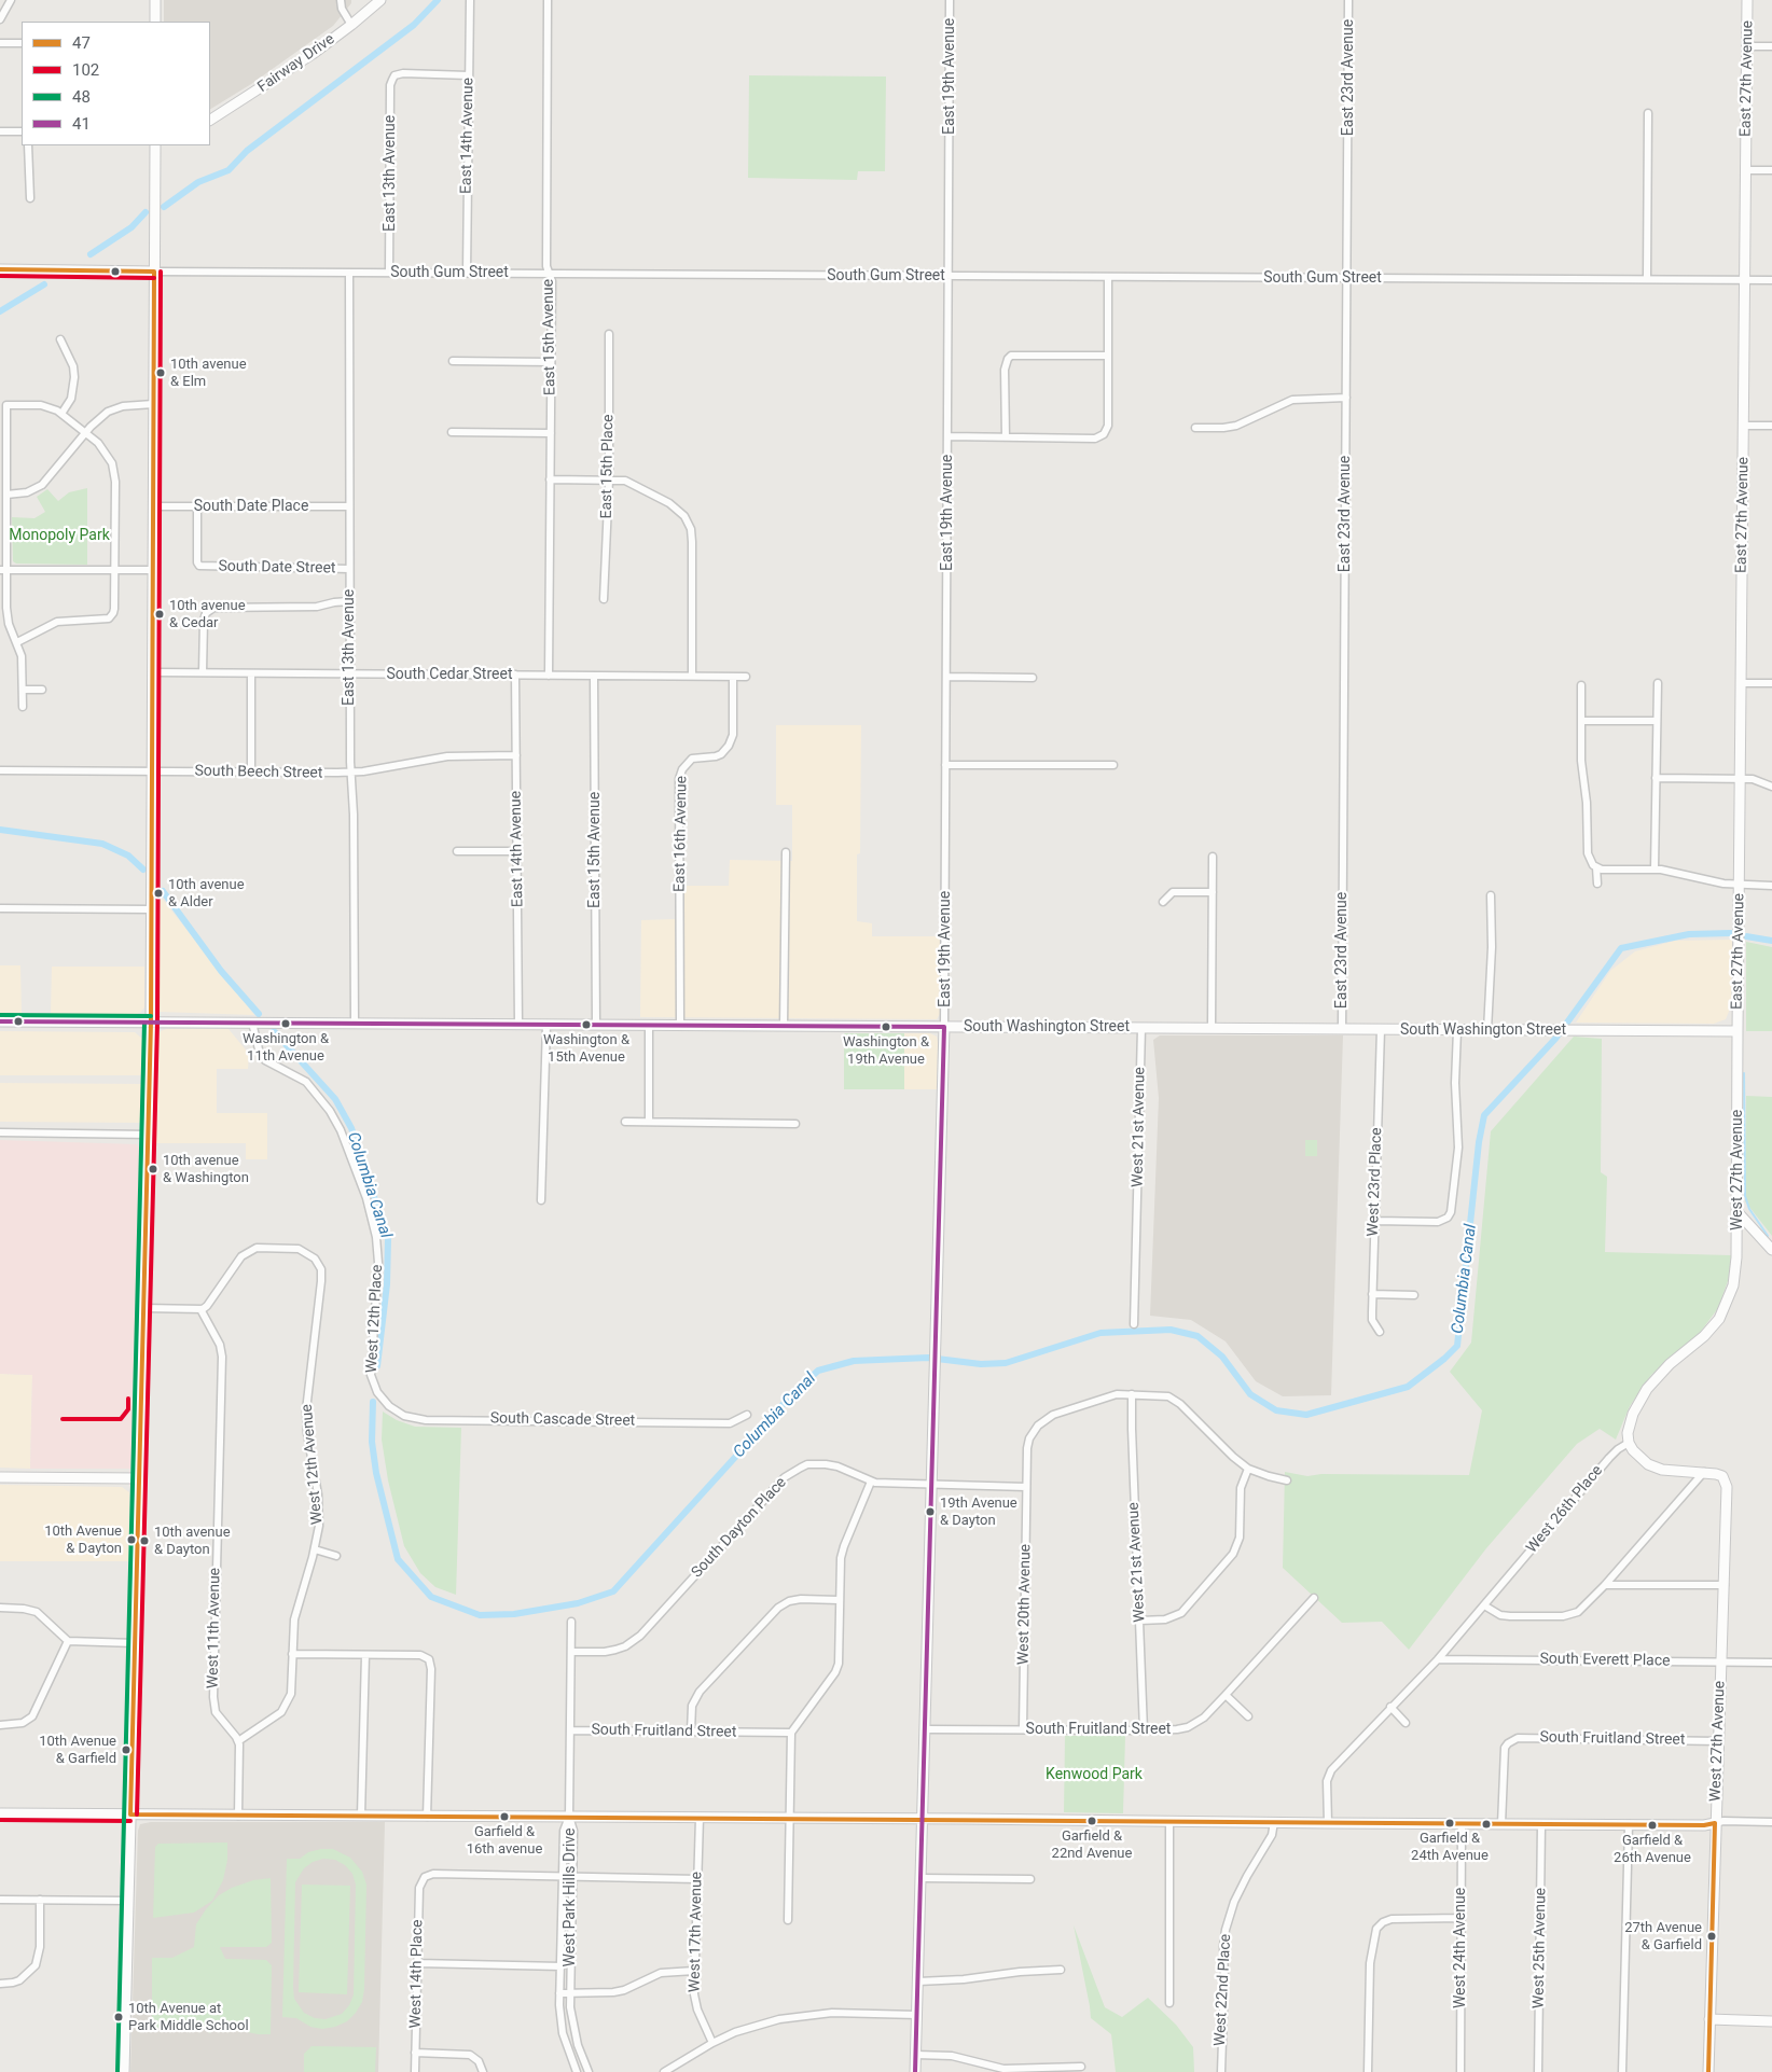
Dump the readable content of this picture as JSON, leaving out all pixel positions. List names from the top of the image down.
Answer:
{
  "streets": {
    "main road": [
      "Fairway Drive",
      "East 27th Avenue",
      "South Gum Street",
      "South Washington Street",
      "West 27th Avenue"
    ],
    "street": [
      "East 19th Avenue",
      "East 23rd Avenue",
      "East 14th Avenue",
      "East 13th Avenue",
      "East 15th Avenue",
      "East 15th Place",
      "South Date Place",
      "South Date Street",
      "South Cedar Street",
      "South Beech Street",
      "East 16th Avenue",
      "West 21st Avenue",
      "West 23rd Place",
      "West 12th Place",
      "South Cascade Street",
      "West 12th Avenue",
      "West 26th Place",
      "South Dayton Place",
      "West 20th Avenue",
      "West 11th Avenue",
      "South Everett Place",
      "South Fruitland Street",
      "West Park Hills Drive",
      "West 17th Avenue",
      "West 24th Avenue",
      "West 25th Avenue",
      "West 14th Place",
      "West 22nd Place"
    ]
  },
  "crossings": [
    ["East 19th Avenue", "South Gum Street"],
    ["East 19th Avenue", "South Washington Street"],
    ["East 23rd Avenue", "South Gum Street"],
    ["East 23rd Avenue", "South Washington Street"],
    ["East 27th Avenue", "South Gum Street"],
    ["East 27th Avenue", "South Washington Street"],
    ["East 27th Avenue", "West 27th Avenue"],
    ["East 14th Avenue", "East 13th Avenue"],
    ["East 14th Avenue", "South Gum Street"],
    ["East 14th Avenue", "South Cedar Street"],
    ["East 14th Avenue", "South Beech Street"],
    ["East 14th Avenue", "South Washington Street"],
    ["East 13th Avenue", "South Gum Street"],
    ["East 13th Avenue", "South Date Place"],
    ["East 13th Avenue", "South Date Street"],
    ["East 13th Avenue", "South Cedar Street"],
    ["East 13th Avenue", "South Beech Street"],
    ["East 13th Avenue", "South Washington Street"],
    ["South Gum Street", "East 15th Avenue"],
    ["East 15th Avenue", "South Cedar Street"],
    ["East 15th Avenue", "South Washington Street"],
    ["South Date Place", "South Date Street"],
    ["South Cedar Street", "East 16th Avenue"],
    ["East 16th Avenue", "South Washington Street"],
    ["South Washington Street", "West 21st Avenue"],
    ["South Washington Street", "West 27th Avenue"],
    ["South Washington Street", "West 23rd Place"],
    ["South Washington Street", "West 12th Place"],
    ["West 21st Avenue", "West 20th Avenue"],
    ["West 21st Avenue", "South Fruitland Street"],
    ["West 27th Avenue", "West 26th Place"],
    ["West 27th Avenue", "South Everett Place"],
    ["West 27th Avenue", "South Fruitland Street"],
    ["West 12th Place", "South Cascade Street"],
    ["West 12th Avenue", "West 11th Avenue"],
    ["West 26th Place", "South Everett Place"],
    ["South Dayton Place", "West 20th Avenue"],
    ["West 20th Avenue", "South Fruitland Street"],
    ["West Park Hills Drive", "West 14th Place"]
  ],
  "water": ["Columbia Canal"],
  "parks": ["Monopoly Park", "Kenwood Park"],
  "places": [
    "10th avenue & Elm",
    "10th avenue & Cedar",
    "10th avenue & Alder",
    "Washington & 11th Avenue",
    "Washington & 15th Avenue",
    "Washington & 19th Avenue",
    "10th avenue & Washington",
    "19th Avenue & Dayton",
    "10th Avenue & Dayton",
    "10th avenue & Dayton",
    "10th Avenue & Garfield",
    "Garfield & 16th avenue",
    "Garfield & 22nd Avenue",
    "Garfield & 24th Avenue",
    "Garfield & 26th Avenue",
    "27th Avenue & Garfield",
    "10th Avenue at Park Middle School"
  ],
  "lines": [
    "transit line 47",
    "transit line 102",
    "transit line 48",
    "transit line 41"
  ],
  "legend": [
    "47",
    "102",
    "48",
    "41"
  ]
}
